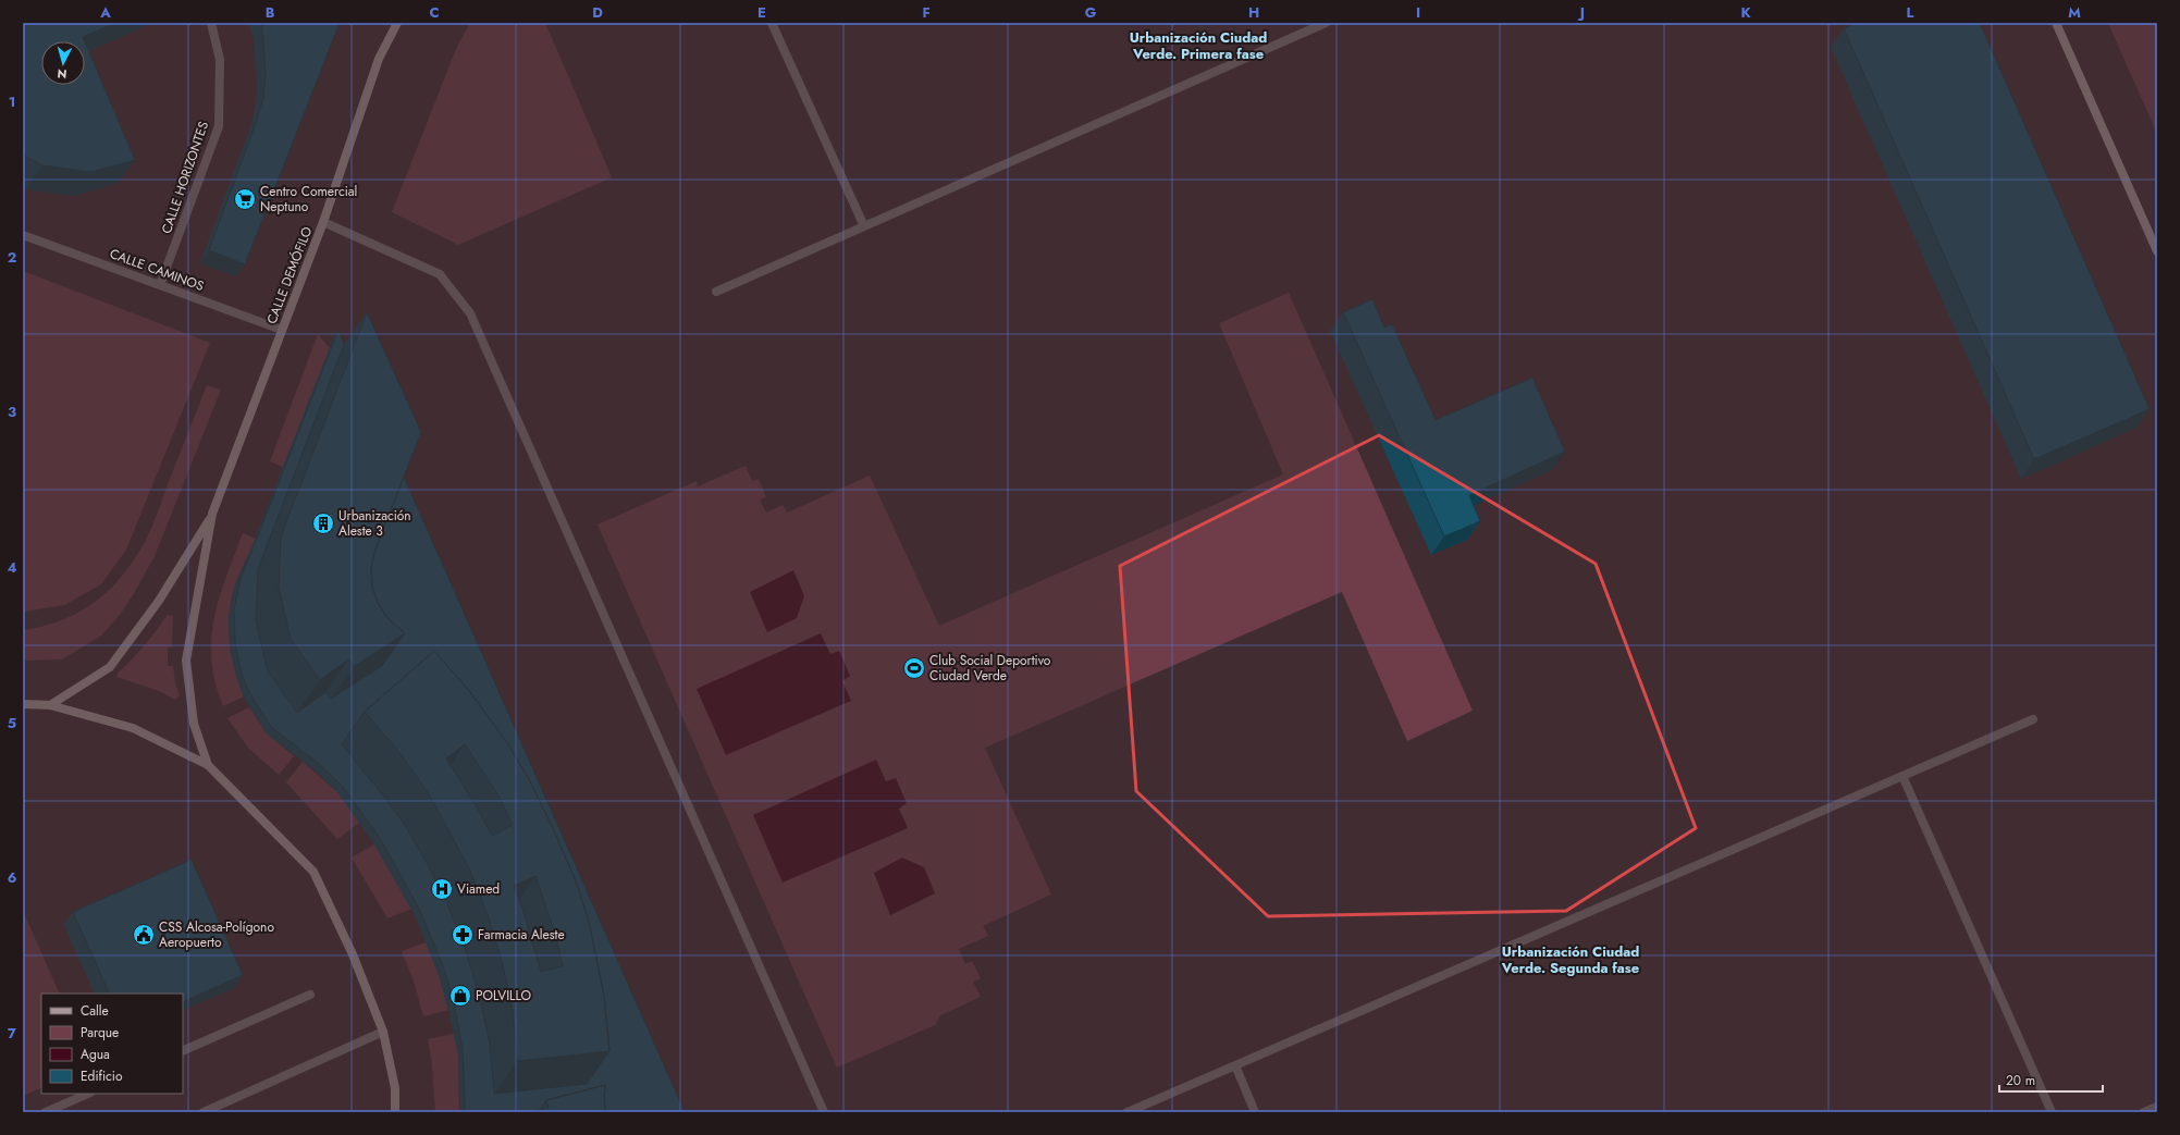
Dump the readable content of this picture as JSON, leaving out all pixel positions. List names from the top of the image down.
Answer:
{
  "streets": {
    "street": ["CALLE HORIZONTES", "CALLE CAMINOS", "CALLE DEMÓFILO"]
  },
  "crossings": [
    ["CALLE HORIZONTES", "CALLE CAMINOS"],
    ["CALLE CAMINOS", "CALLE DEMÓFILO"]
  ],
  "districts": ["Urbanización Ciudad Verde. Primera fase", "Urbanización Ciudad Verde. Segunda fase"],
  "places": {
    "supermarket": ["Centro Comercial Neptuno"],
    "building": ["Urbanización Aleste 3"],
    "sports": ["Club Social Deportivo Ciudad Verde"],
    "hospital": ["Viamed"],
    "public building": ["CSS Alcosa-Polígono Aeropuerto"],
    "pharmacy": ["Farmacia Aleste"],
    "shop": ["POLVILLO"]
  },
  "legend": [
    "Calle",
    "Parque",
    "Agua",
    "Edificio"
  ],
  "scale_bar": "20 m",
  "north": "bottom",
  "grid": {
    "columns": [
      "A",
      "B",
      "C",
      "D",
      "E",
      "F",
      "G",
      "H",
      "I",
      "J",
      "K",
      "L",
      "M"
    ],
    "rows": [
      "1",
      "2",
      "3",
      "4",
      "5",
      "6",
      "7"
    ]
  }
}
